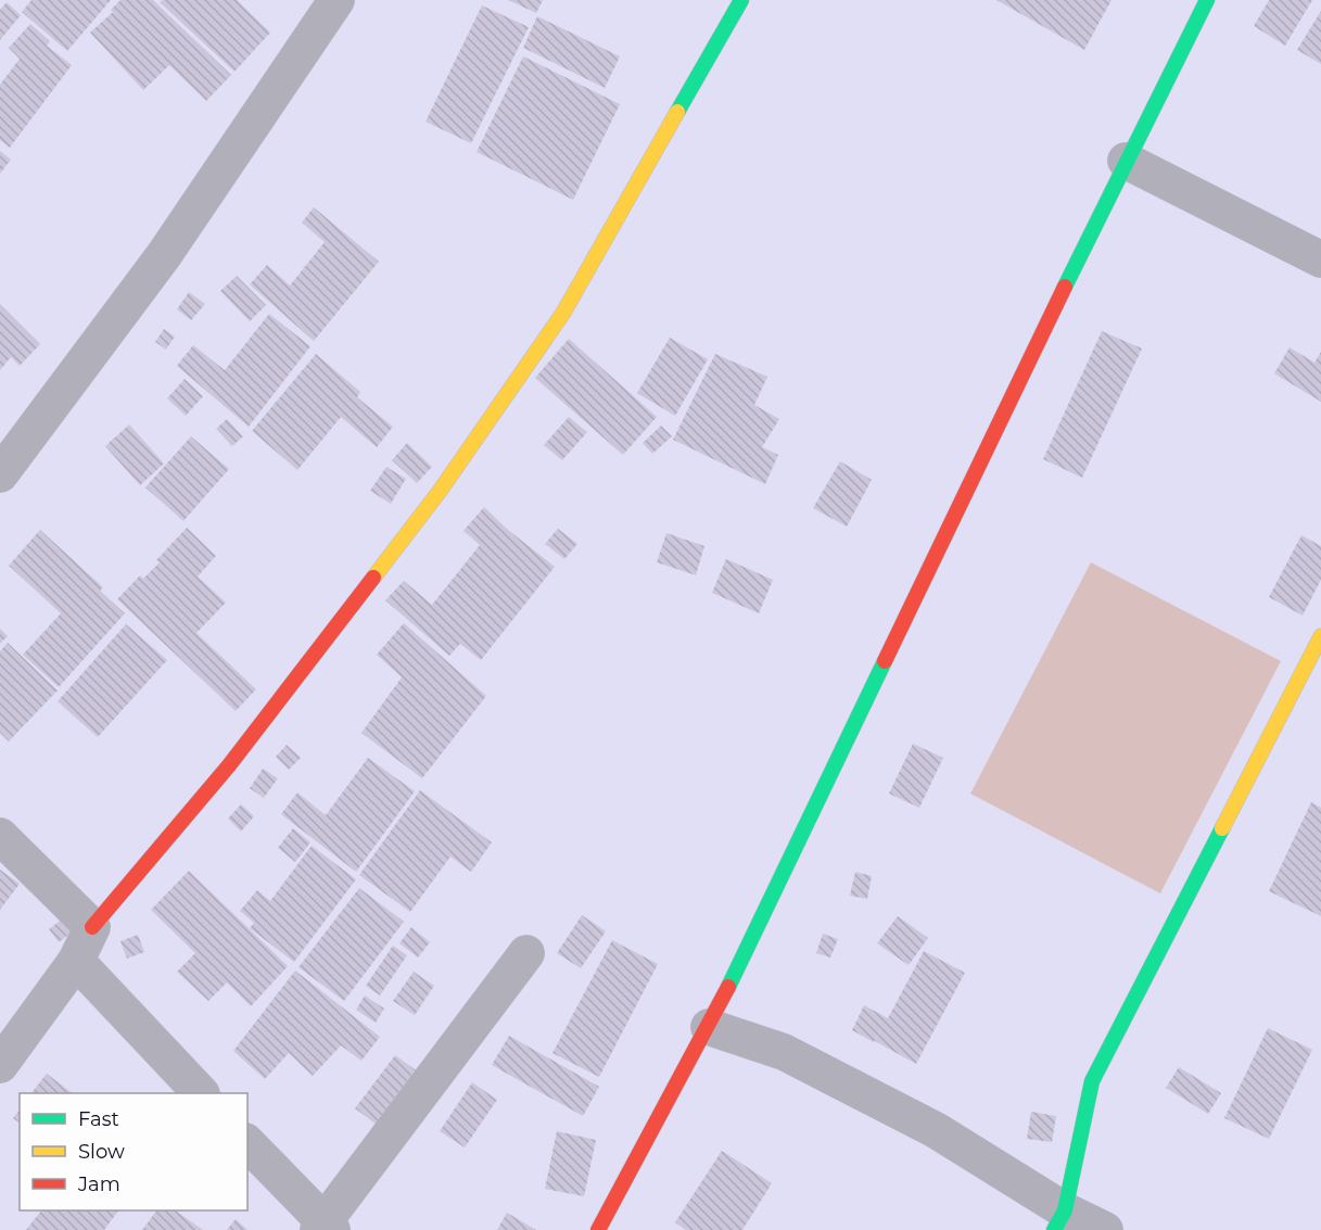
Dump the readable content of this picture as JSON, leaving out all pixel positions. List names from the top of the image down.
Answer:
{
  "legend": ["Fast", "Slow", "Jam"]
}
